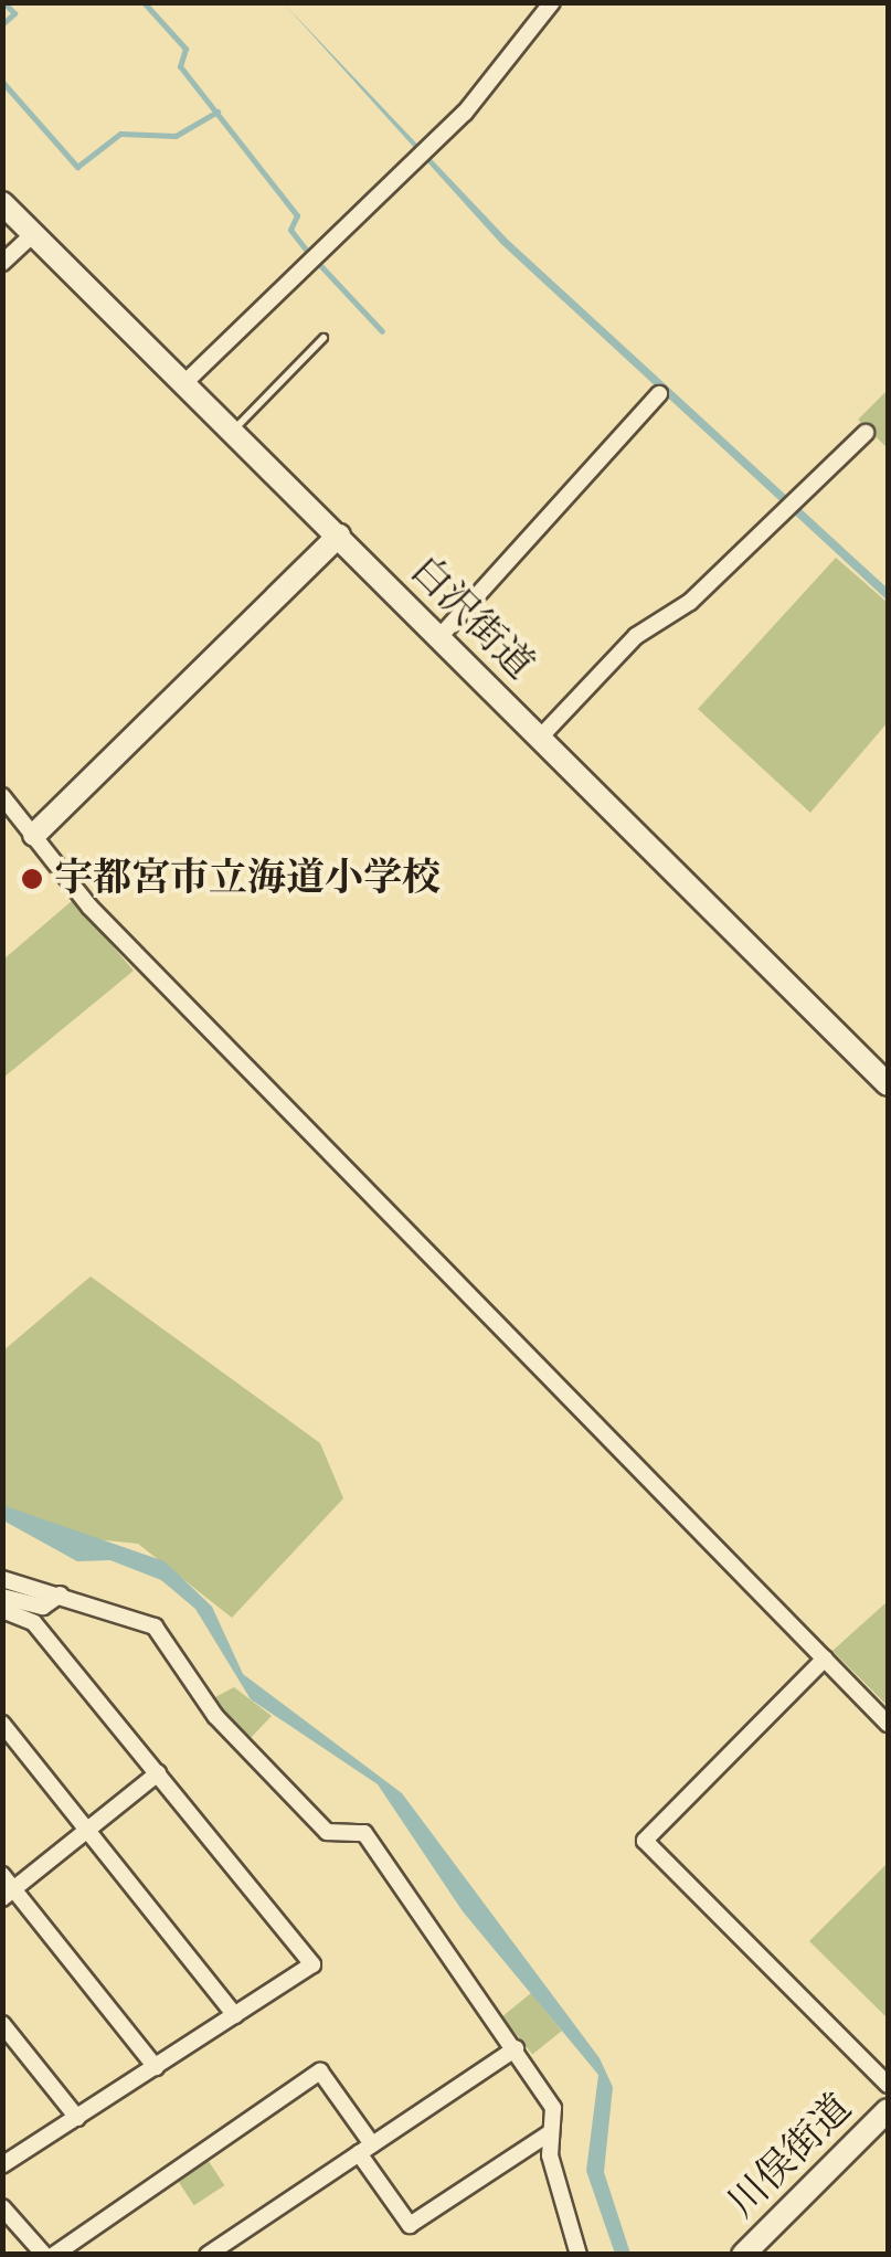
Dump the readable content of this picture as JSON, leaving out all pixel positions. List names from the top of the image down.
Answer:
{
  "streets": {
    "main road": ["白沢街道", "川俣街道"]
  },
  "places": ["宇都宮市立海道小学校"]
}
